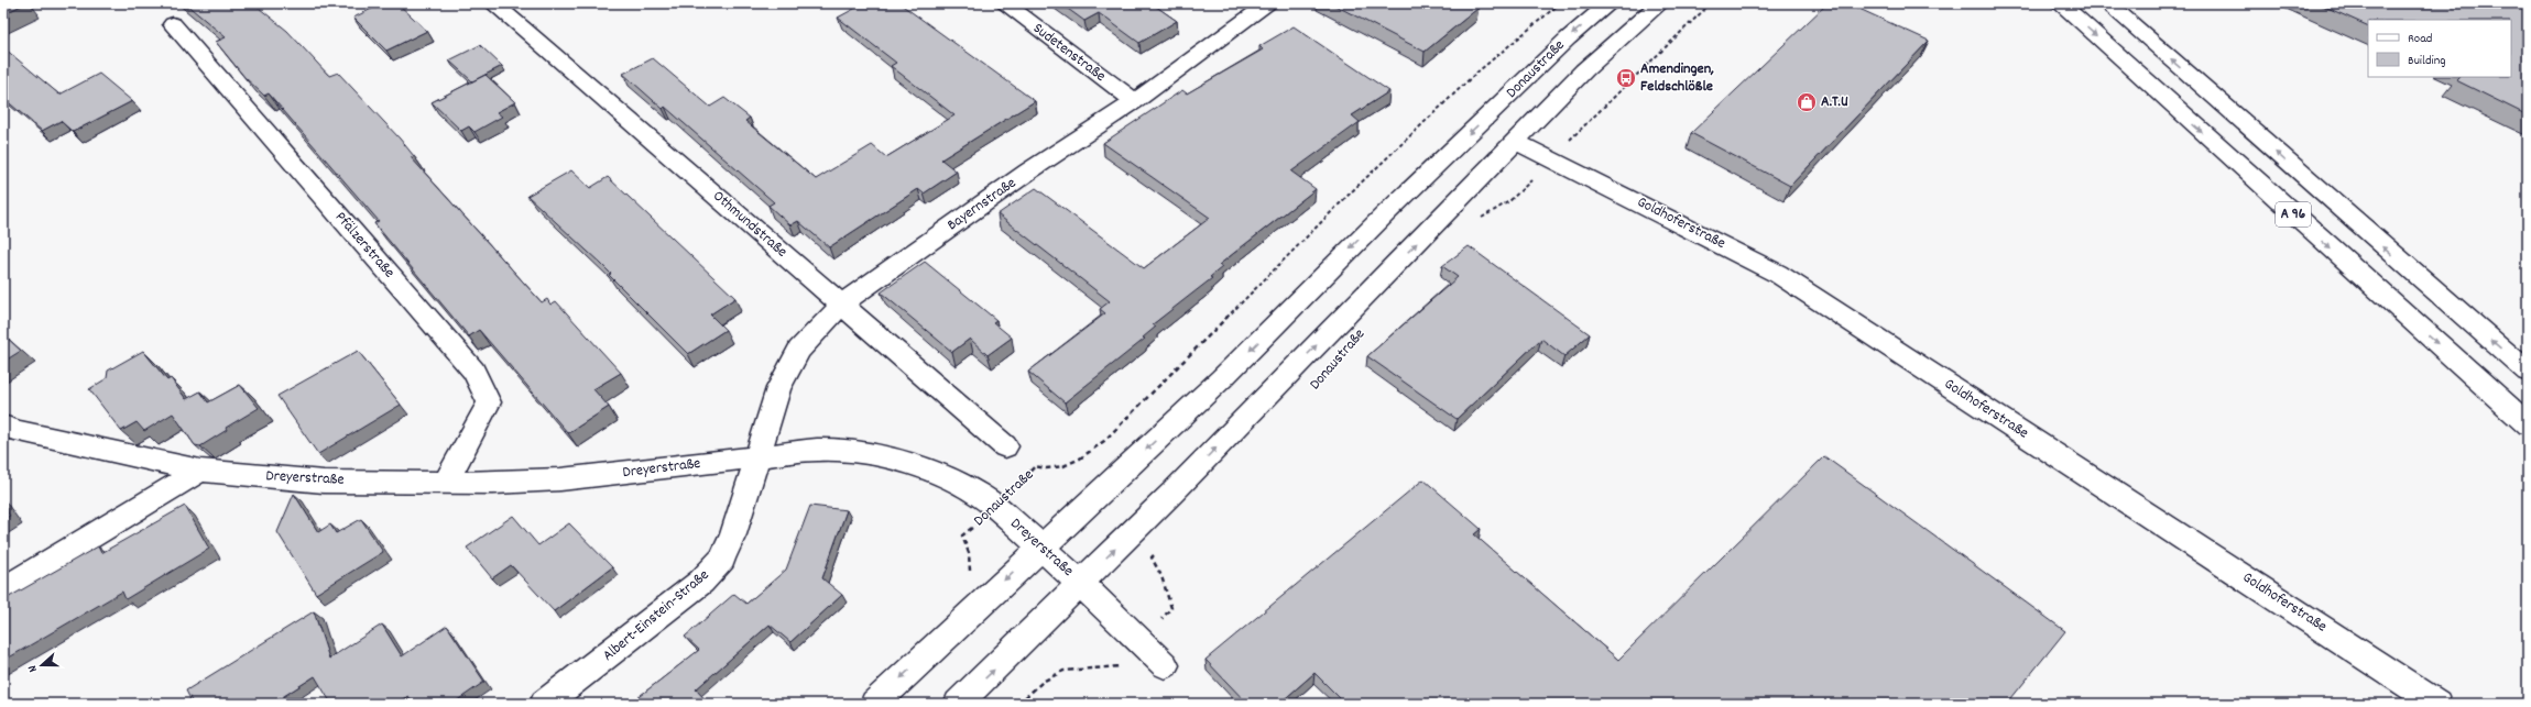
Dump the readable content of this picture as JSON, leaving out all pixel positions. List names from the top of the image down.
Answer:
{
  "streets": {
    "main road": [
      "Sudetenstraße",
      "Donaustraße",
      "Bayernstraße",
      "A 96",
      "Goldhoferstraße",
      "Othmundstraße",
      "Pfälzerstraße",
      "Dreyerstraße",
      "Albert-Einstein-Straße"
    ]
  },
  "crossings": [
    ["Sudetenstraße", "Bayernstraße"],
    ["Donaustraße", "Goldhoferstraße"],
    ["Donaustraße", "Dreyerstraße"],
    ["Bayernstraße", "Othmundstraße"],
    ["Bayernstraße", "Dreyerstraße"],
    ["Bayernstraße", "Albert-Einstein-Straße"],
    ["Pfälzerstraße", "Dreyerstraße"],
    ["Dreyerstraße", "Albert-Einstein-Straße"]
  ],
  "places": {
    "bus stop": ["Amendingen, Feldschlößle"],
    "shop": ["A.T.U"]
  },
  "legend": ["Road", "Building"],
  "north": "left"
}
